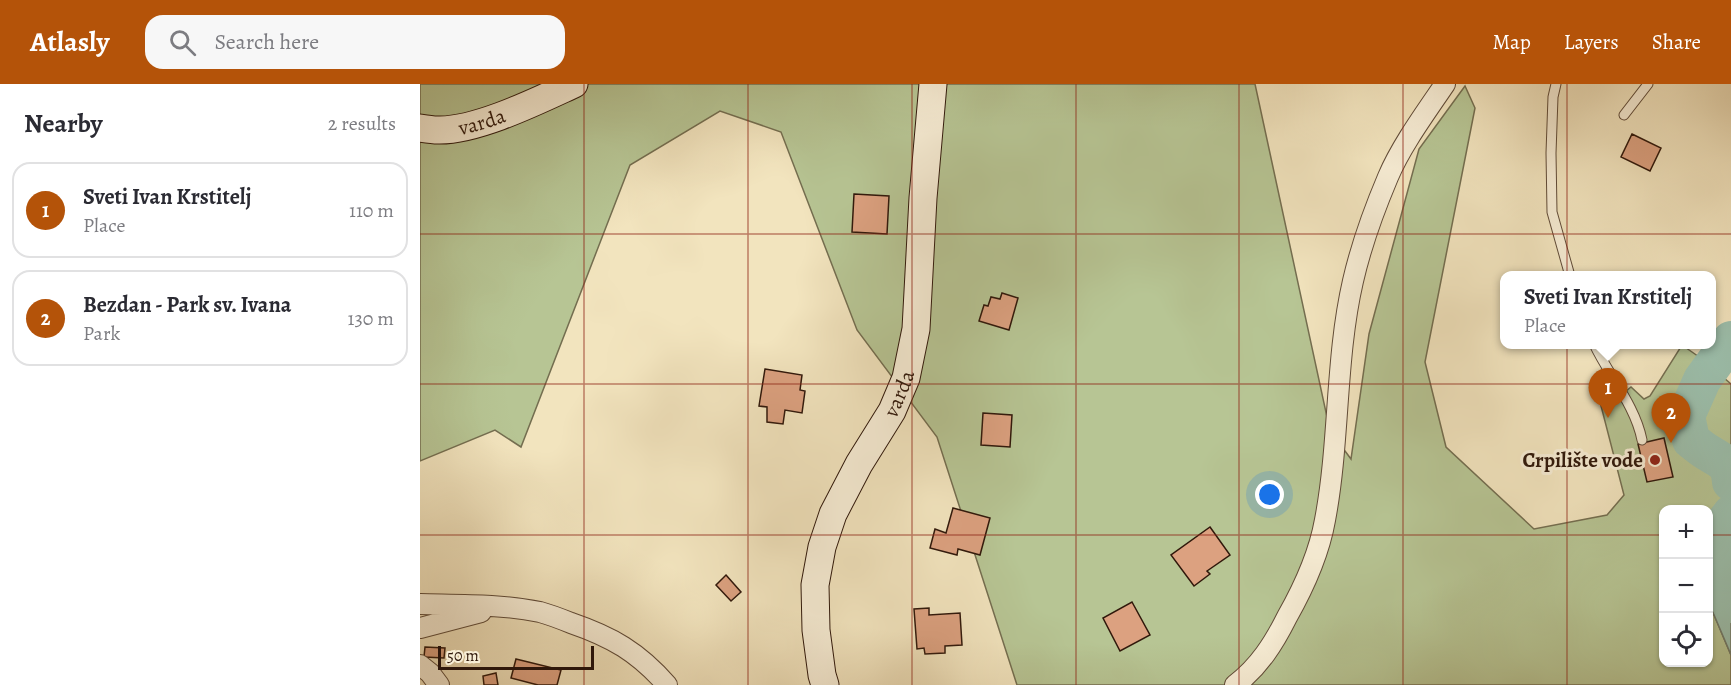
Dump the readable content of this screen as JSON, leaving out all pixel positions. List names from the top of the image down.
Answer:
{
  "streets": {
    "street": ["varda"]
  },
  "places": ["Crpilište vode"],
  "scale_bar": "50 m",
  "page": {
    "header": "Atlasly",
    "search": "Search here",
    "nav": ["Map", "Layers", "Share"],
    "heading": ["Nearby", "2 results"],
    "list": [
      {
        "mark": "1",
        "name": "Sveti Ivan Krstitelj",
        "note": "Place",
        "value": "110 m"
      },
      {
        "mark": "2",
        "name": "Bezdan - Park sv. Ivana",
        "note": "Park",
        "value": "130 m"
      }
    ],
    "popup": ["Sveti Ivan Krstitelj", "Place"],
    "pins": ["1", "2"],
    "map_buttons": ["+", "−"],
    "scale": "50 m"
  }
}
